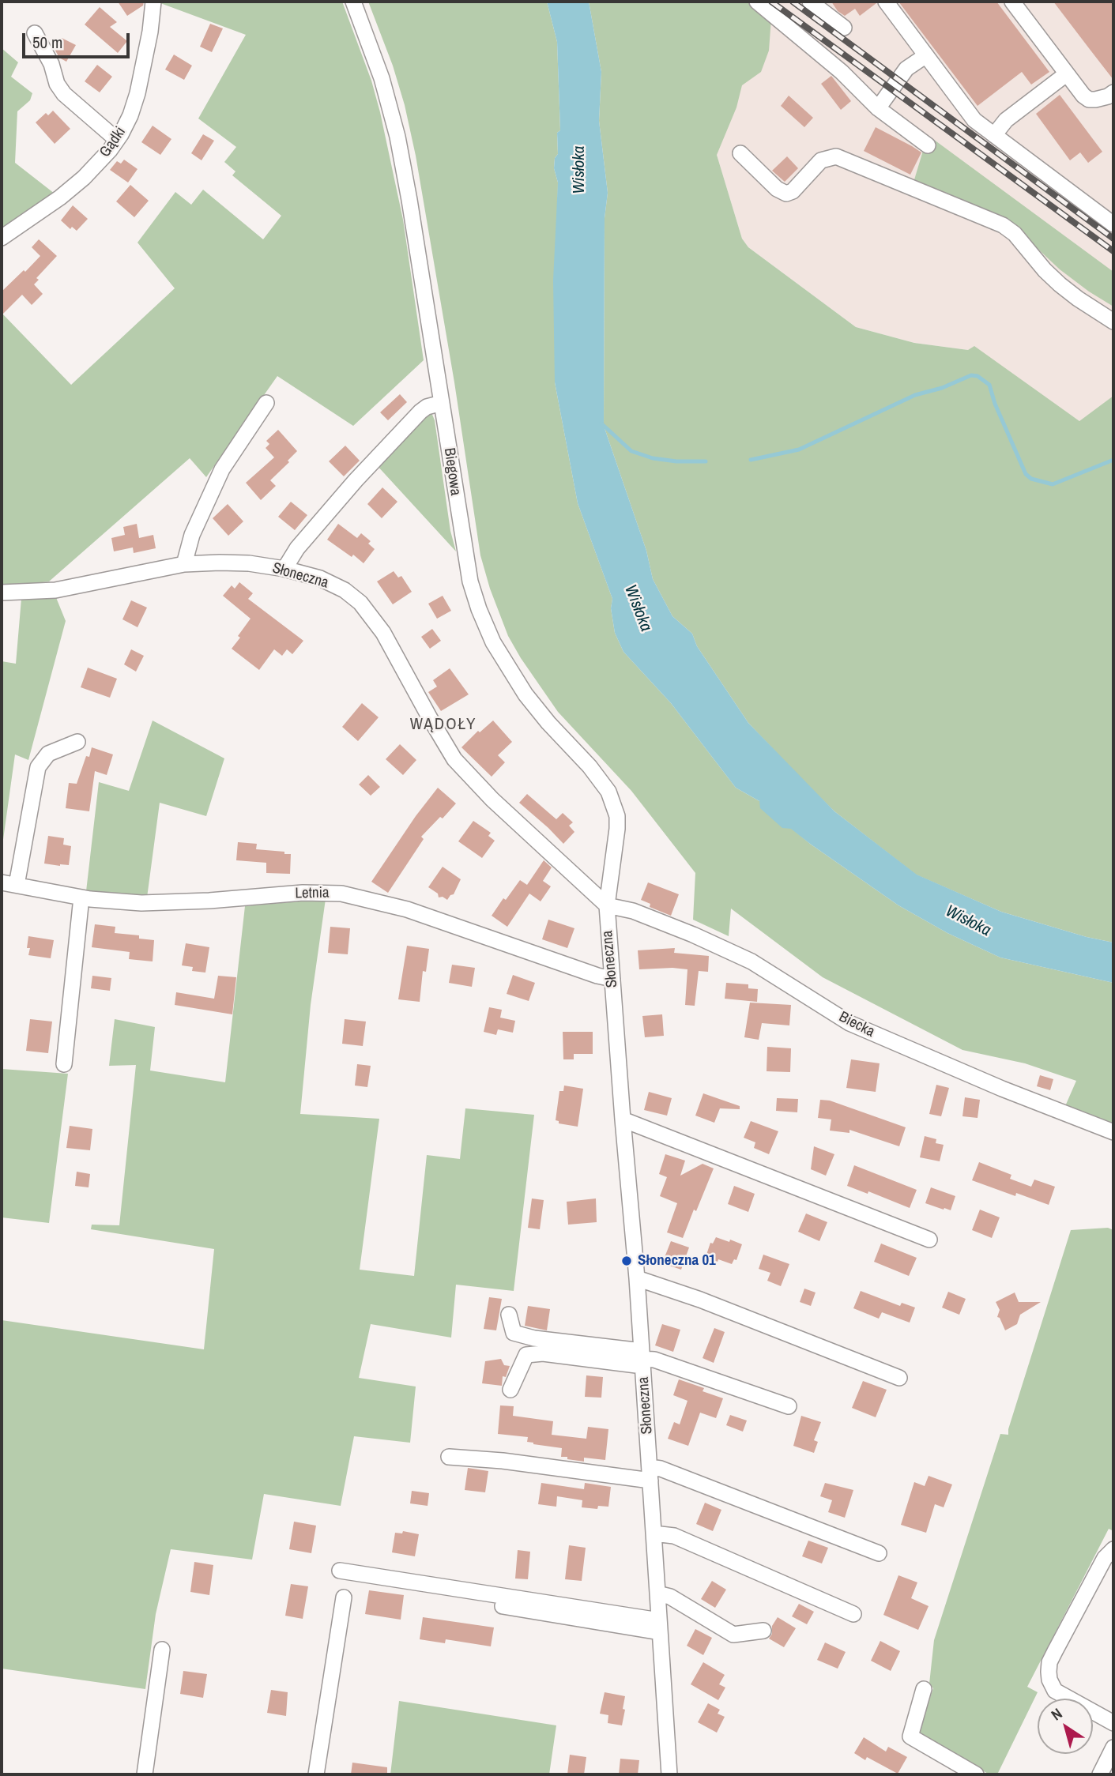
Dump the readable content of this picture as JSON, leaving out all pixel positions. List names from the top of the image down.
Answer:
{
  "streets": {
    "street": [
      "Gądki",
      "Biegowa",
      "Słoneczna",
      "Letnia",
      "Biecka"
    ]
  },
  "crossings": [
    ["Biegowa", "Słoneczna"],
    ["Biegowa", "Biecka"],
    ["Słoneczna", "Letnia"],
    ["Słoneczna", "Biecka"]
  ],
  "districts": ["WĄDOŁY"],
  "water": ["Wisłoka"],
  "places": ["Słoneczna 01"],
  "scale_bar": "50 m",
  "north": "top left"
}
